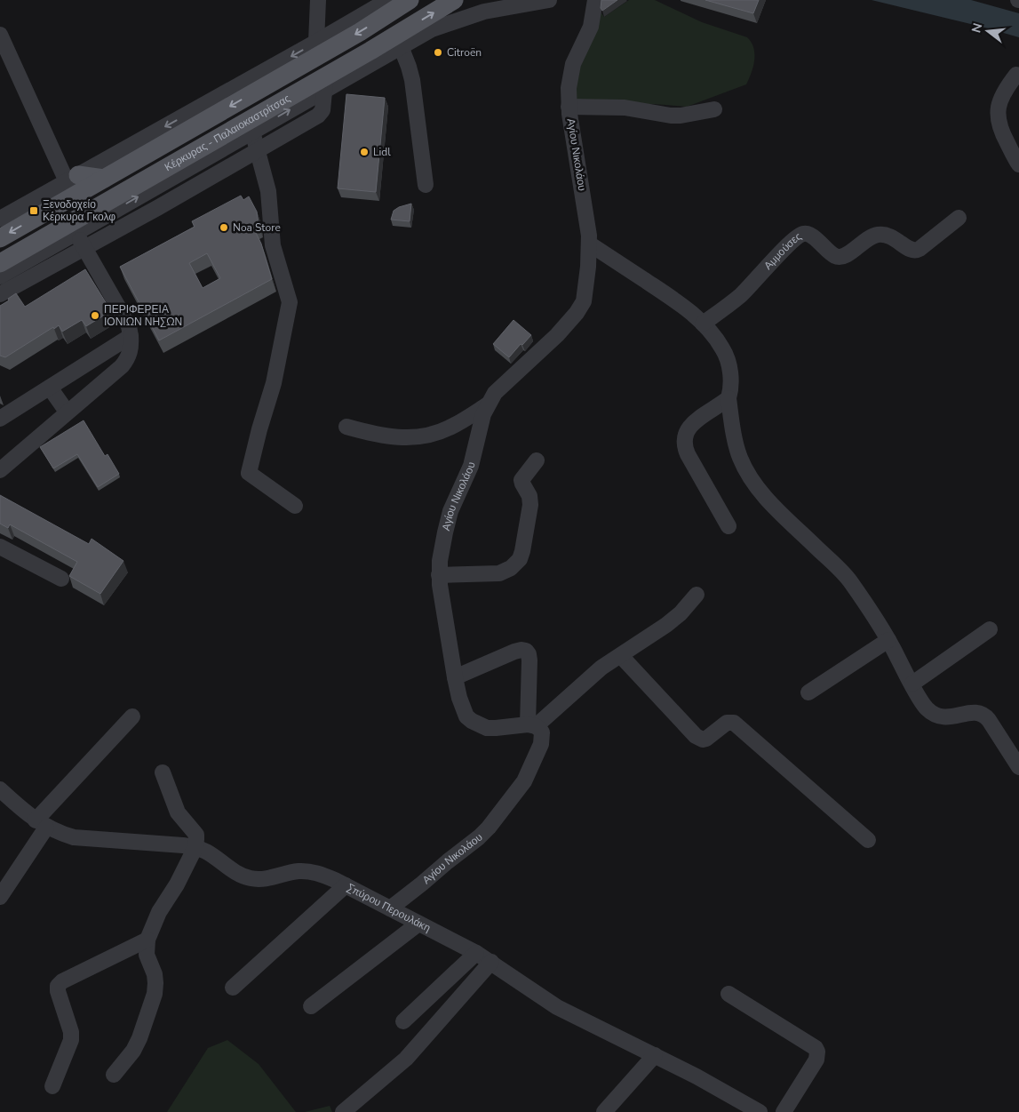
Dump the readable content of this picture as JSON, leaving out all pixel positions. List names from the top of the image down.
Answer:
{
  "streets": {
    "main road": ["Κέρκυρας - Παλαιοκαστρίτσας"],
    "street": ["Αγίου Νικολάου", "Αμμούσες", "Σπύρου Περουλάκη"]
  },
  "crossings": [
    ["Αγίου Νικολάου", "Σπύρου Περουλάκη"]
  ],
  "places": {
    "other": [
      "Citroën",
      "Lidl",
      "Noa Store",
      "ΠΕΡΙΦΕΡΕΙΑ ΙΟΝΙΩΝ ΝΗΣΩΝ"
    ],
    "transit": ["Ξενοδοχείο Κέρκυρα Γκολφ"]
  },
  "north": "left"
}
